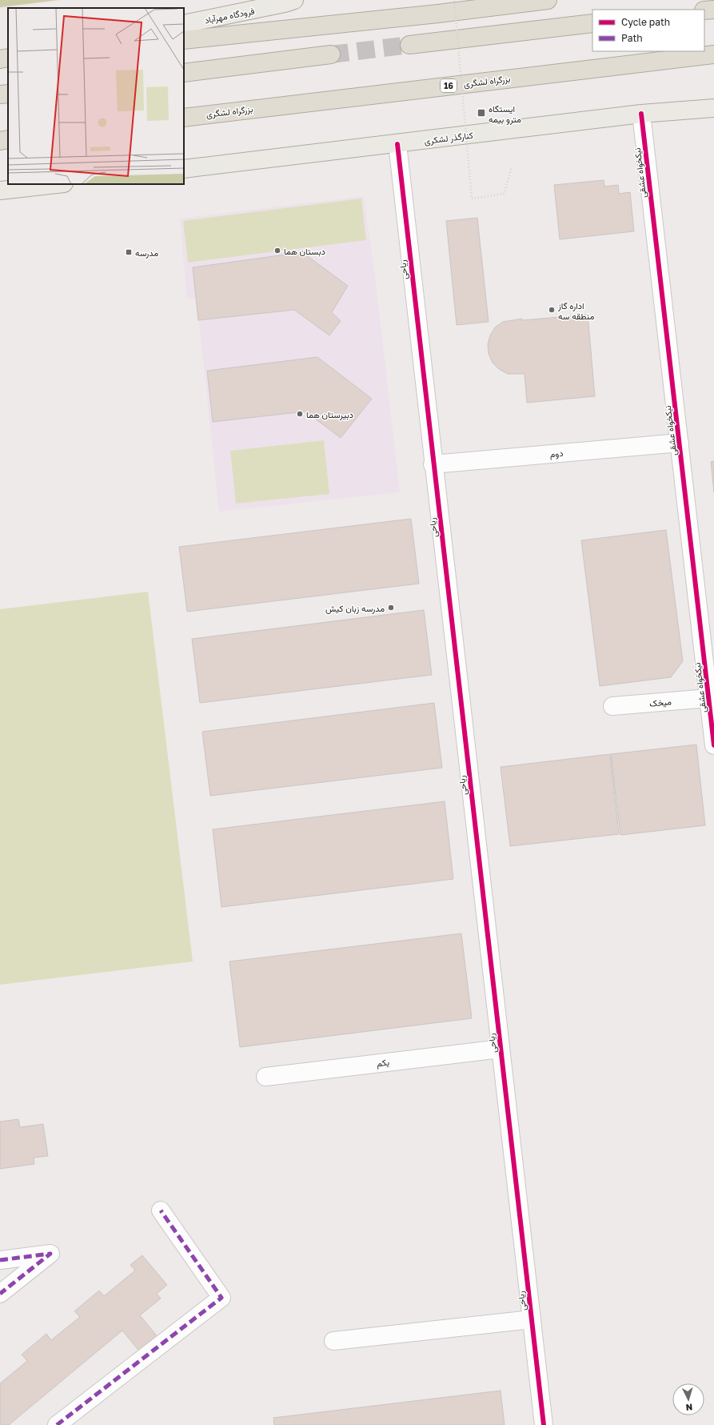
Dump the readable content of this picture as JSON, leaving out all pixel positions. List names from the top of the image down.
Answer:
{
  "streets": {
    "highway": ["بزرگراه لشگری", "16"],
    "main road": ["فرودگاه مهرآباد", "کنارگذر لشکری"],
    "street": [
      "نیکخواه عشقی",
      "ریاحی",
      "دوم",
      "میخک",
      "یکم"
    ]
  },
  "crossings": [
    ["کنارگذر لشکری", "نیکخواه عشقی"],
    ["کنارگذر لشکری", "ریاحی"],
    ["نیکخواه عشقی", "دوم"],
    ["نیکخواه عشقی", "میخک"],
    ["ریاحی", "دوم"],
    ["ریاحی", "یکم"]
  ],
  "places": {
    "transit": ["ایستگاه مترو بیمه", "مدرسه"],
    "other": [
      "دبستان هما",
      "اداره گاز منطقه سه",
      "دبیرستان هما",
      "مدرسه زبان کیش"
    ]
  },
  "legend": ["Cycle path", "Path"],
  "north": "bottom"
}
